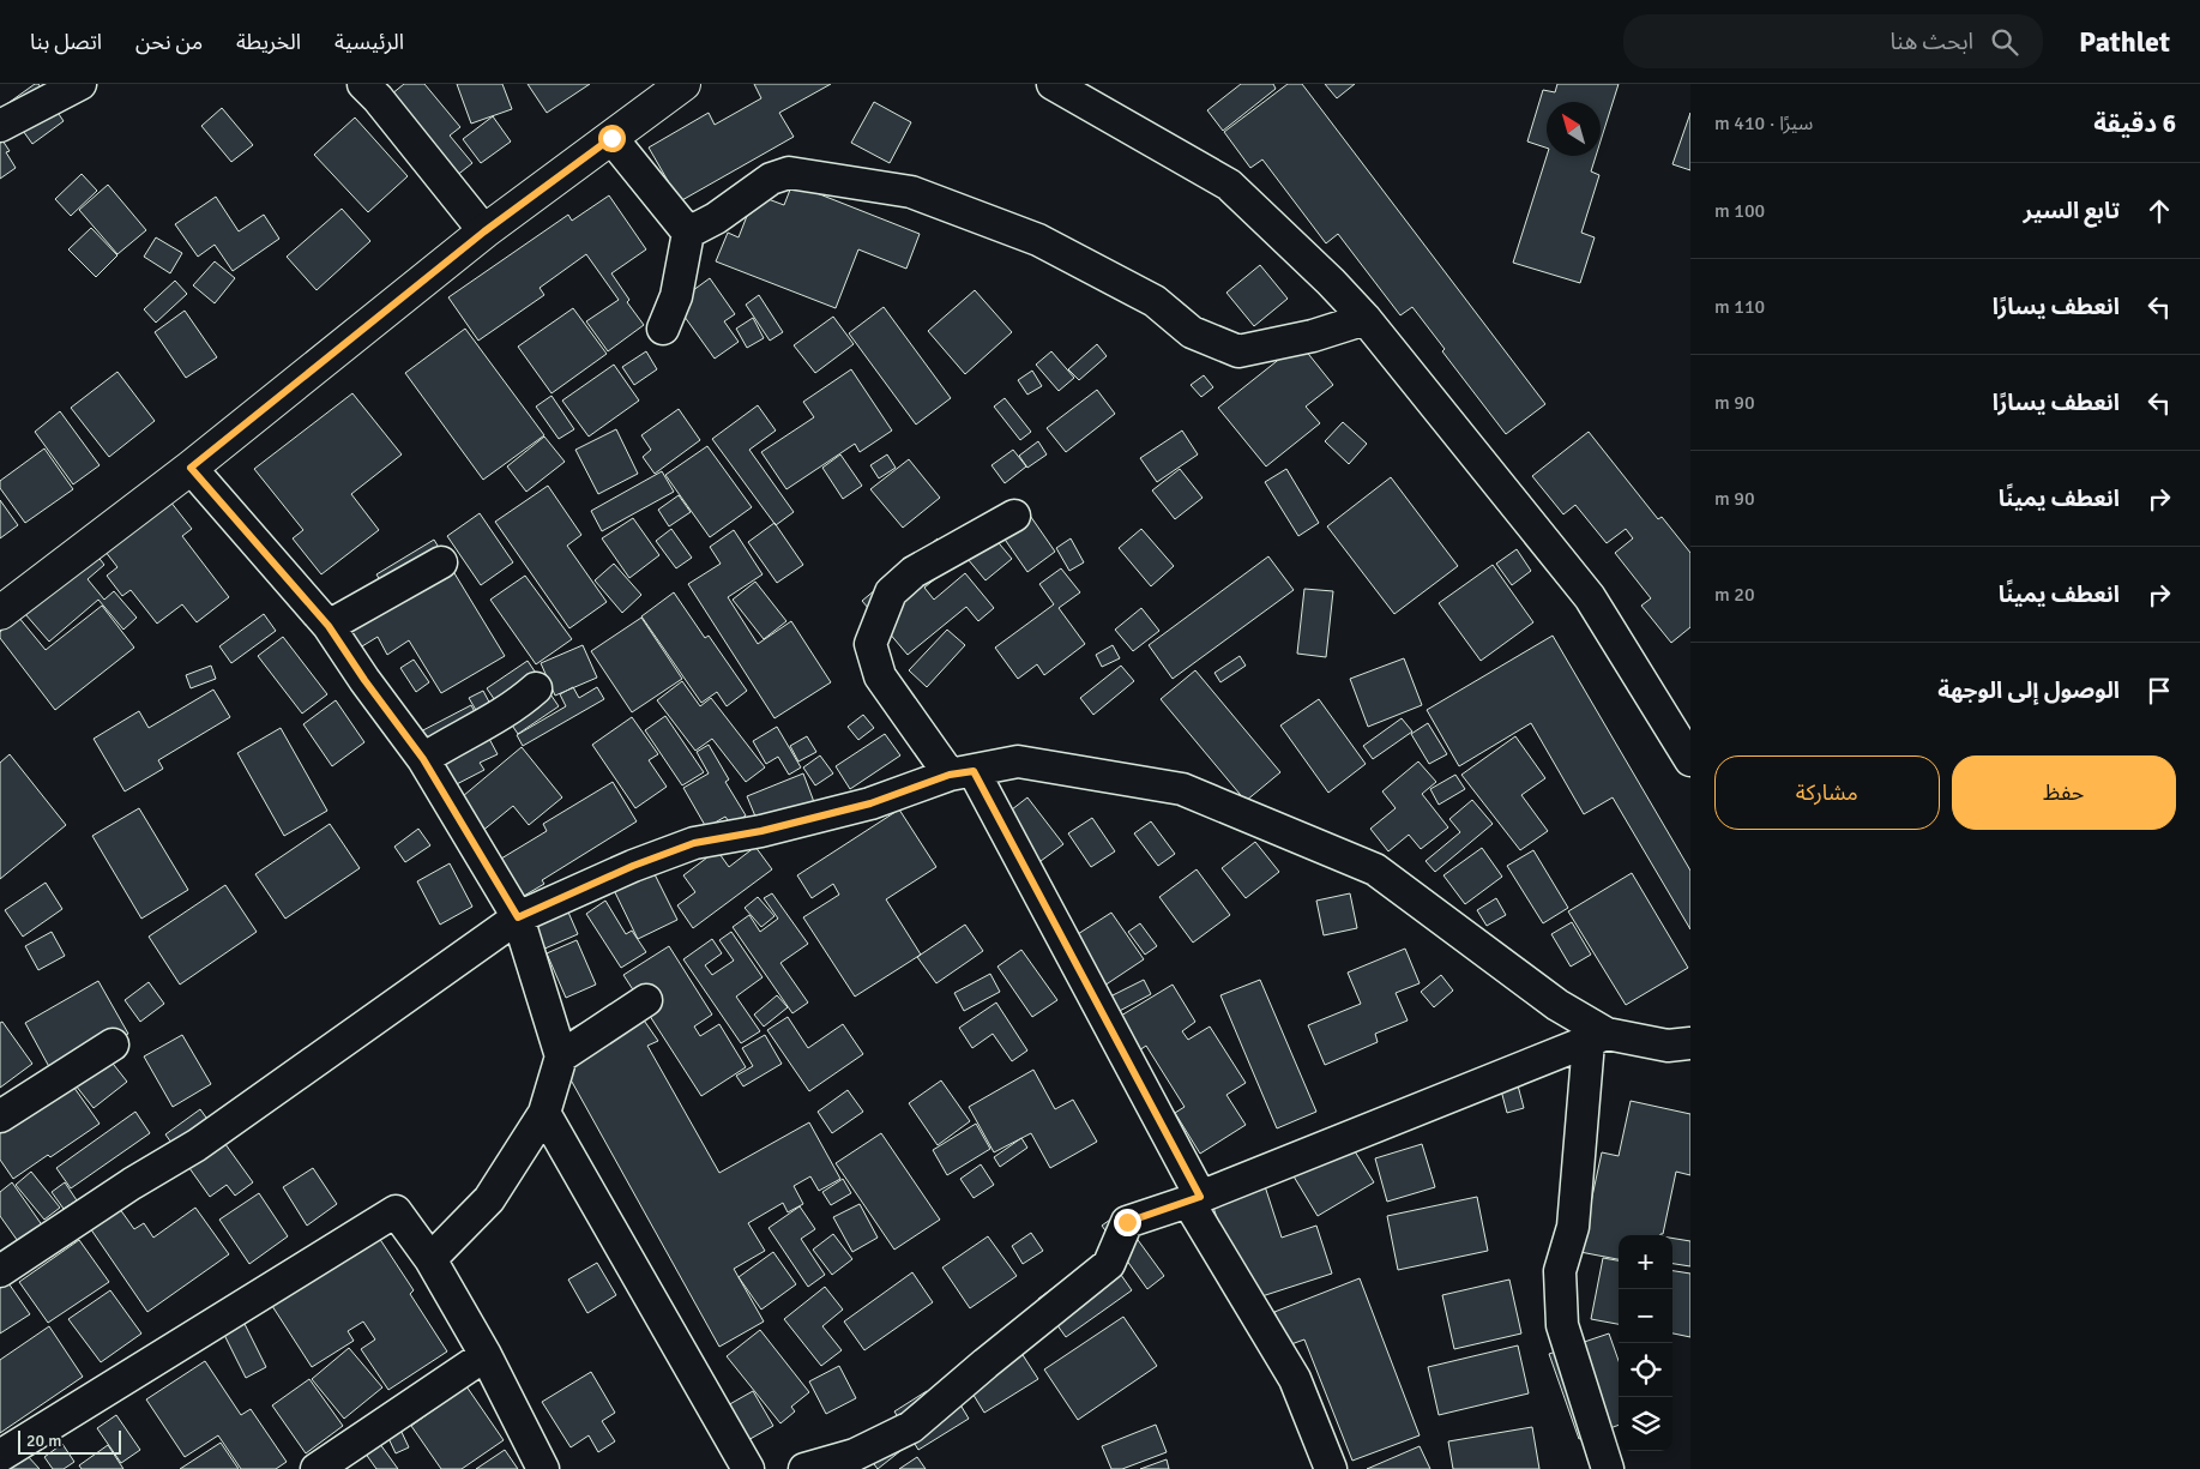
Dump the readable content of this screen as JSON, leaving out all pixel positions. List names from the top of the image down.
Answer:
{
  "scale_bar": "20 m",
  "north": "top left",
  "page": {
    "header": "Pathlet",
    "search": "ابحث هنا",
    "nav": [
      "الرئيسية",
      "الخريطة",
      "من نحن",
      "اتصل بنا"
    ],
    "heading": ["6 دقيقة", "سيرًا · 410 m"],
    "list": [
      ["تابع السير", "100 m"],
      ["انعطف يسارًا", "110 m"],
      ["انعطف يسارًا", "90 m"],
      ["انعطف يمينًا", "90 m"],
      ["انعطف يمينًا", "20 m"],
      "الوصول إلى الوجهة"
    ],
    "buttons": ["حفظ", "مشاركة"],
    "map_buttons": ["+", "−"],
    "scale": "20 m"
  }
}
